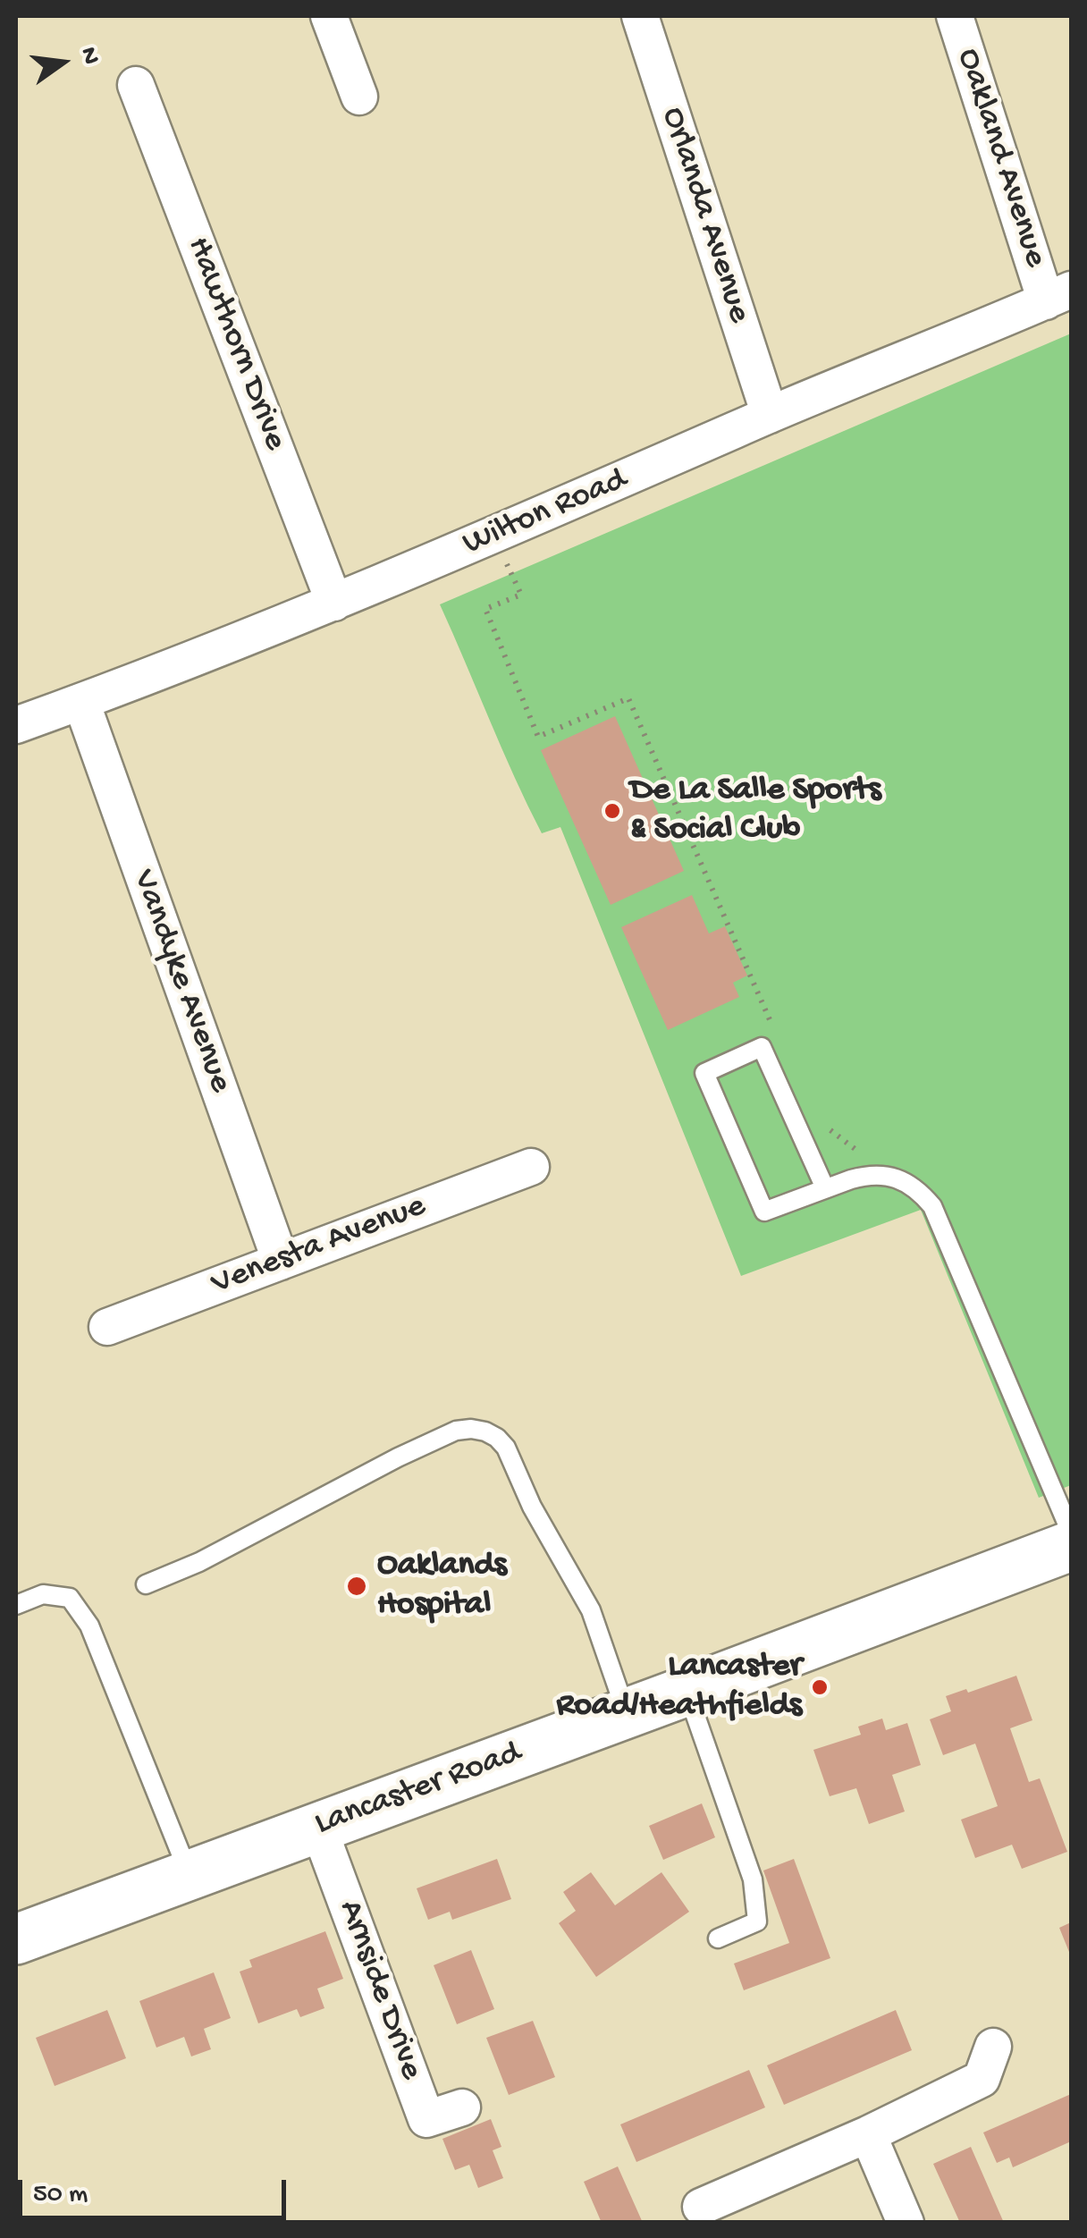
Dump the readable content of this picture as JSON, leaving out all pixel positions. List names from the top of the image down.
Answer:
{
  "streets": {
    "main road": ["Lancaster Road"],
    "street": [
      "Oakland Avenue",
      "Orlanda Avenue",
      "Hawthorn Drive",
      "Wilton Road",
      "Vandyke Avenue",
      "Venesta Avenue",
      "Arnside Drive"
    ]
  },
  "crossings": [
    ["Oakland Avenue", "Wilton Road"],
    ["Orlanda Avenue", "Wilton Road"],
    ["Hawthorn Drive", "Wilton Road"],
    ["Wilton Road", "Vandyke Avenue"],
    ["Vandyke Avenue", "Venesta Avenue"],
    ["Lancaster Road", "Arnside Drive"]
  ],
  "places": ["De La Salle Sports & Social Club", "Oaklands Hospital", "Lancaster Road/Heathfields"],
  "scale_bar": "50 m",
  "north": "right"
}
